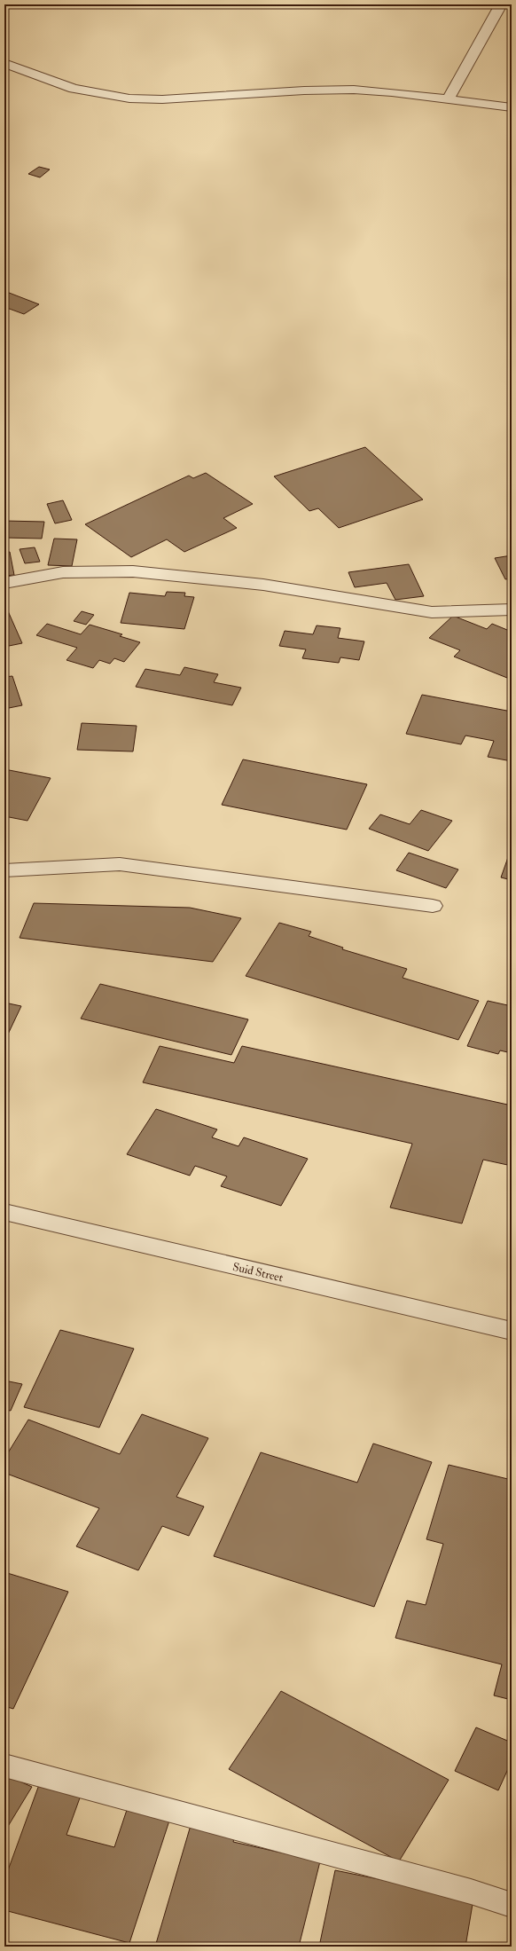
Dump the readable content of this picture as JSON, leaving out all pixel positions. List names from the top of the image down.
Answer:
{
  "streets": {
    "street": ["Suid Street"]
  }
}
